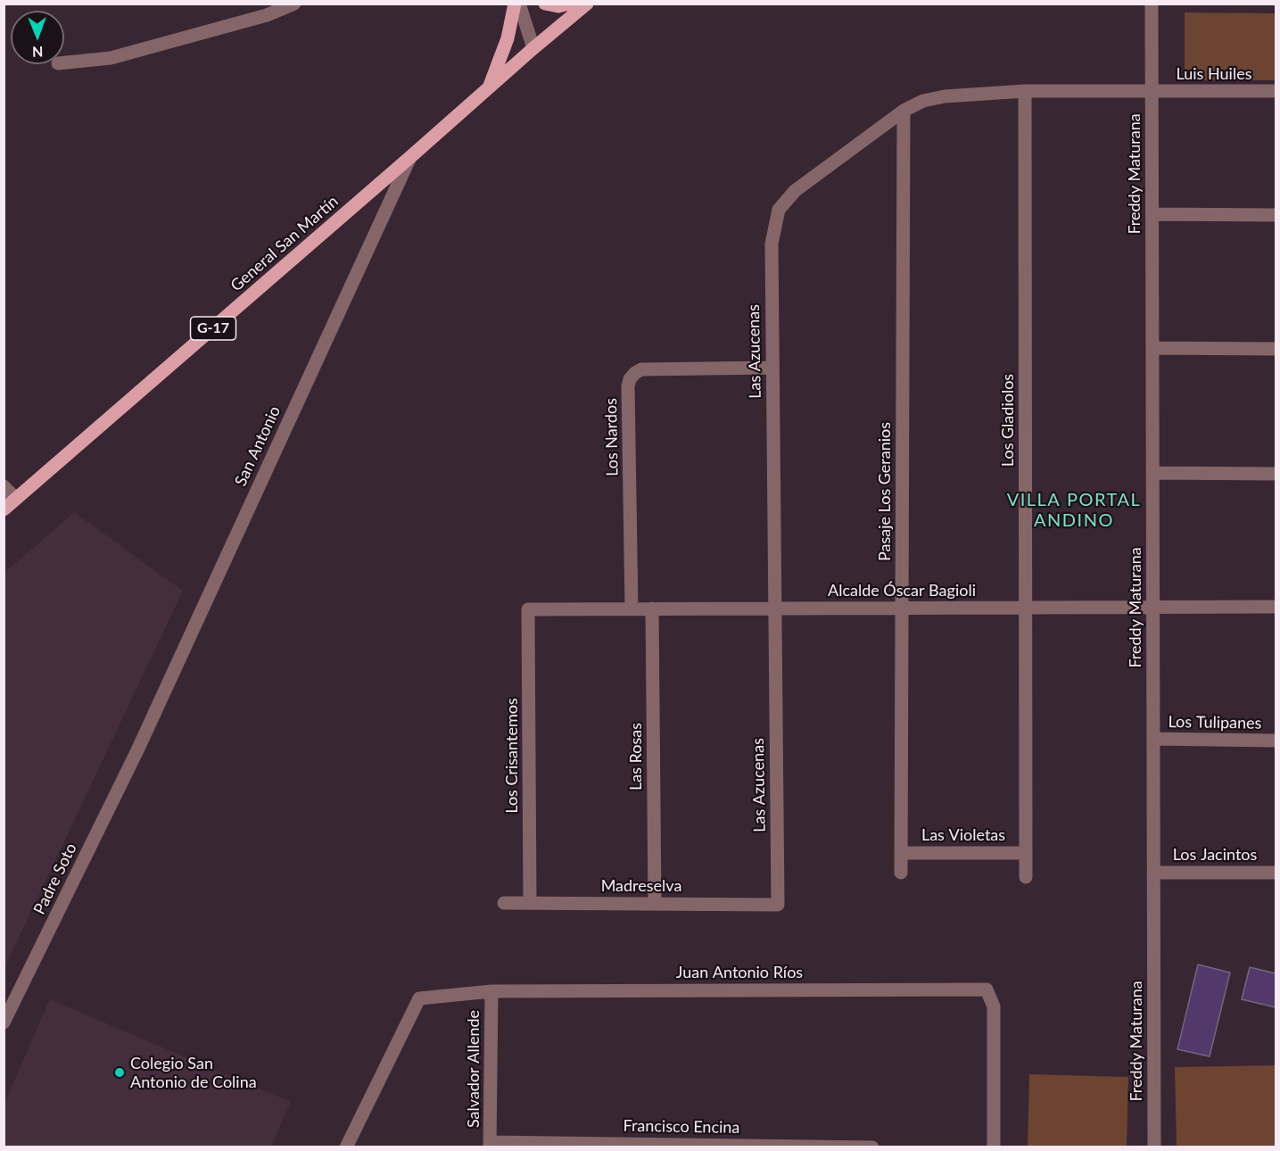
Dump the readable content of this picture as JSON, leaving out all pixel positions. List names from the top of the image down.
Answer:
{
  "streets": {
    "main road": ["General San Martín", "G-17"],
    "street": [
      "Luis Huiles",
      "Freddy Maturana",
      "Las Azucenas",
      "Los Gladiolos",
      "Los Nardos",
      "San Antonio",
      "Pasaje Los Geranios",
      "Alcalde Óscar Bagioli",
      "Los Tulipanes",
      "Los Crisantemos",
      "Las Rosas",
      "Las Violetas",
      "Los Jacintos",
      "Padre Soto",
      "Madreselva",
      "Juan Antonio Ríos",
      "Salvador Allende",
      "Francisco Encina"
    ]
  },
  "crossings": [
    ["Luis Huiles", "Freddy Maturana"],
    ["Luis Huiles", "Las Azucenas"],
    ["Freddy Maturana", "Las Azucenas"],
    ["Freddy Maturana", "Alcalde Óscar Bagioli"],
    ["Freddy Maturana", "Los Tulipanes"],
    ["Freddy Maturana", "Los Jacintos"],
    ["General San Martín", "San Antonio"],
    ["Las Azucenas", "Los Gladiolos"],
    ["Las Azucenas", "Los Nardos"],
    ["Las Azucenas", "Pasaje Los Geranios"],
    ["Las Azucenas", "Alcalde Óscar Bagioli"],
    ["Las Azucenas", "Madreselva"],
    ["Los Gladiolos", "Alcalde Óscar Bagioli"],
    ["Los Gladiolos", "Las Violetas"],
    ["Los Nardos", "Alcalde Óscar Bagioli"],
    ["San Antonio", "Padre Soto"],
    ["Pasaje Los Geranios", "Alcalde Óscar Bagioli"],
    ["Pasaje Los Geranios", "Las Violetas"],
    ["Alcalde Óscar Bagioli", "Los Crisantemos"],
    ["Alcalde Óscar Bagioli", "Las Rosas"],
    ["Los Crisantemos", "Madreselva"],
    ["Las Rosas", "Madreselva"],
    ["Juan Antonio Ríos", "Salvador Allende"],
    ["Salvador Allende", "Francisco Encina"]
  ],
  "districts": ["VILLA PORTAL ANDINO"],
  "places": ["Colegio San Antonio de Colina"],
  "north": "bottom"
}
